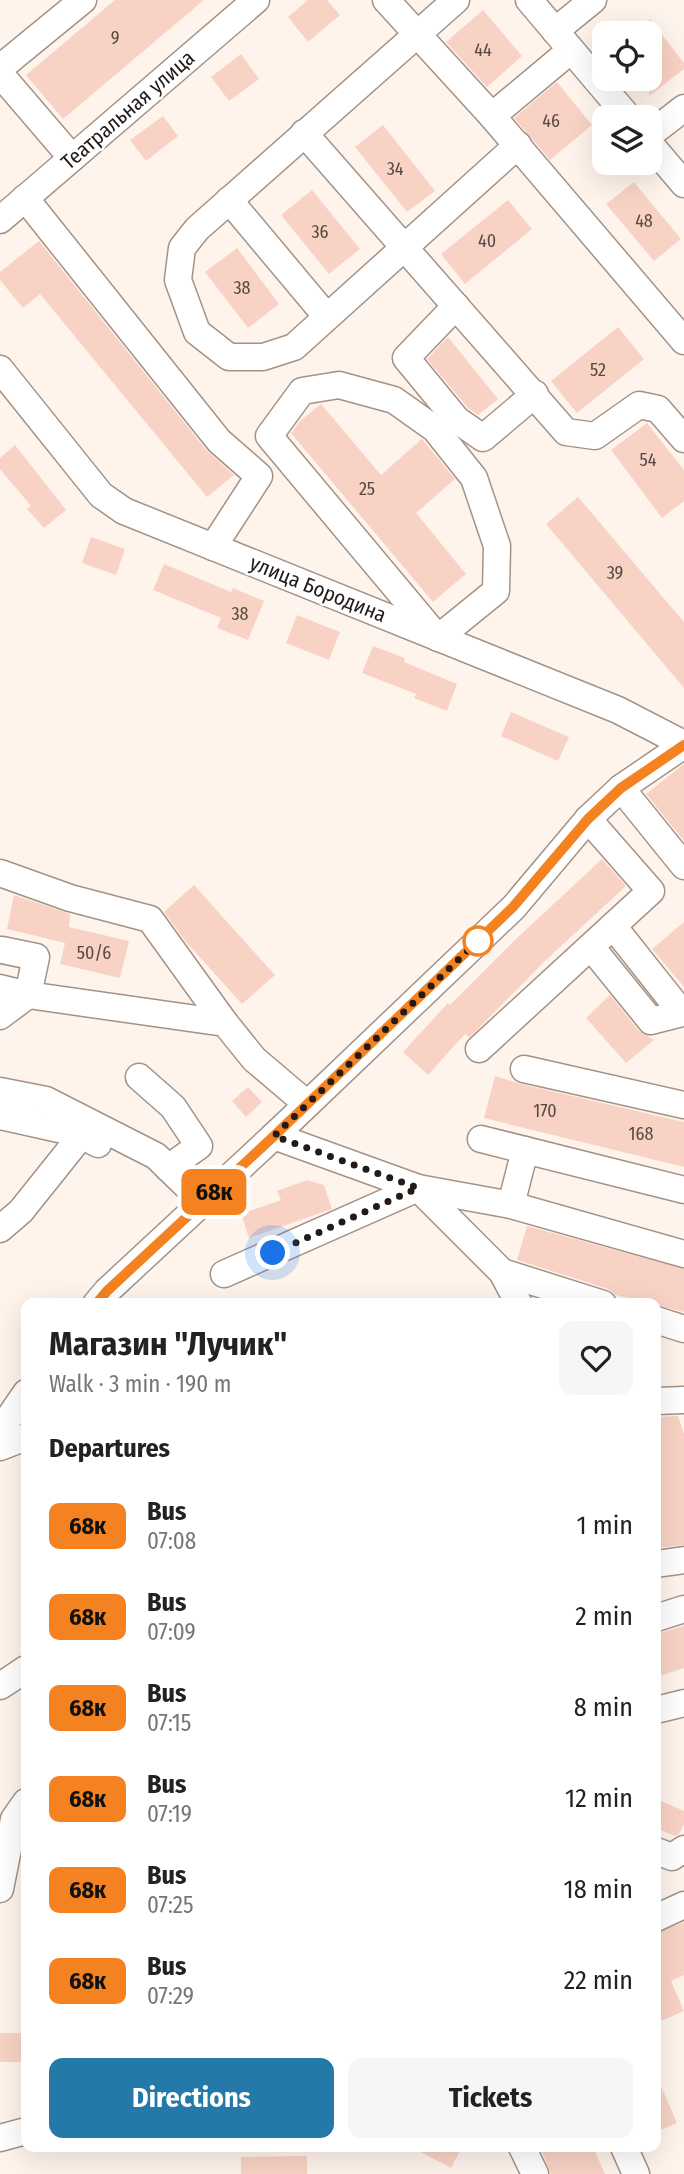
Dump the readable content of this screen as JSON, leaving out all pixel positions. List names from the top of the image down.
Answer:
{
  "streets": {
    "street": ["Театральная улица", "улица Бородина"]
  },
  "lines": ["bus line 68к"],
  "house_numbers": [
    "9",
    "44",
    "46",
    "34",
    "48",
    "36",
    "40",
    "38",
    "52",
    "54",
    "25",
    "39",
    "38",
    "50/6",
    "170",
    "168"
  ],
  "page": {
    "on_map": "68к",
    "heading": [
      ["Магазин \"Лучик\"", "Walk · 3 min · 190 m"],
      "Departures"
    ],
    "list": [
      {
        "mark": "68к",
        "name": "Bus",
        "note": "07:08",
        "value": "1 min"
      },
      {
        "mark": "68к",
        "name": "Bus",
        "note": "07:09",
        "value": "2 min"
      },
      {
        "mark": "68к",
        "name": "Bus",
        "note": "07:15",
        "value": "8 min"
      },
      {
        "mark": "68к",
        "name": "Bus",
        "note": "07:19",
        "value": "12 min"
      },
      {
        "mark": "68к",
        "name": "Bus",
        "note": "07:25",
        "value": "18 min"
      },
      {
        "mark": "68к",
        "name": "Bus",
        "note": "07:29",
        "value": "22 min"
      }
    ],
    "buttons": ["Directions", "Tickets"]
  }
}
